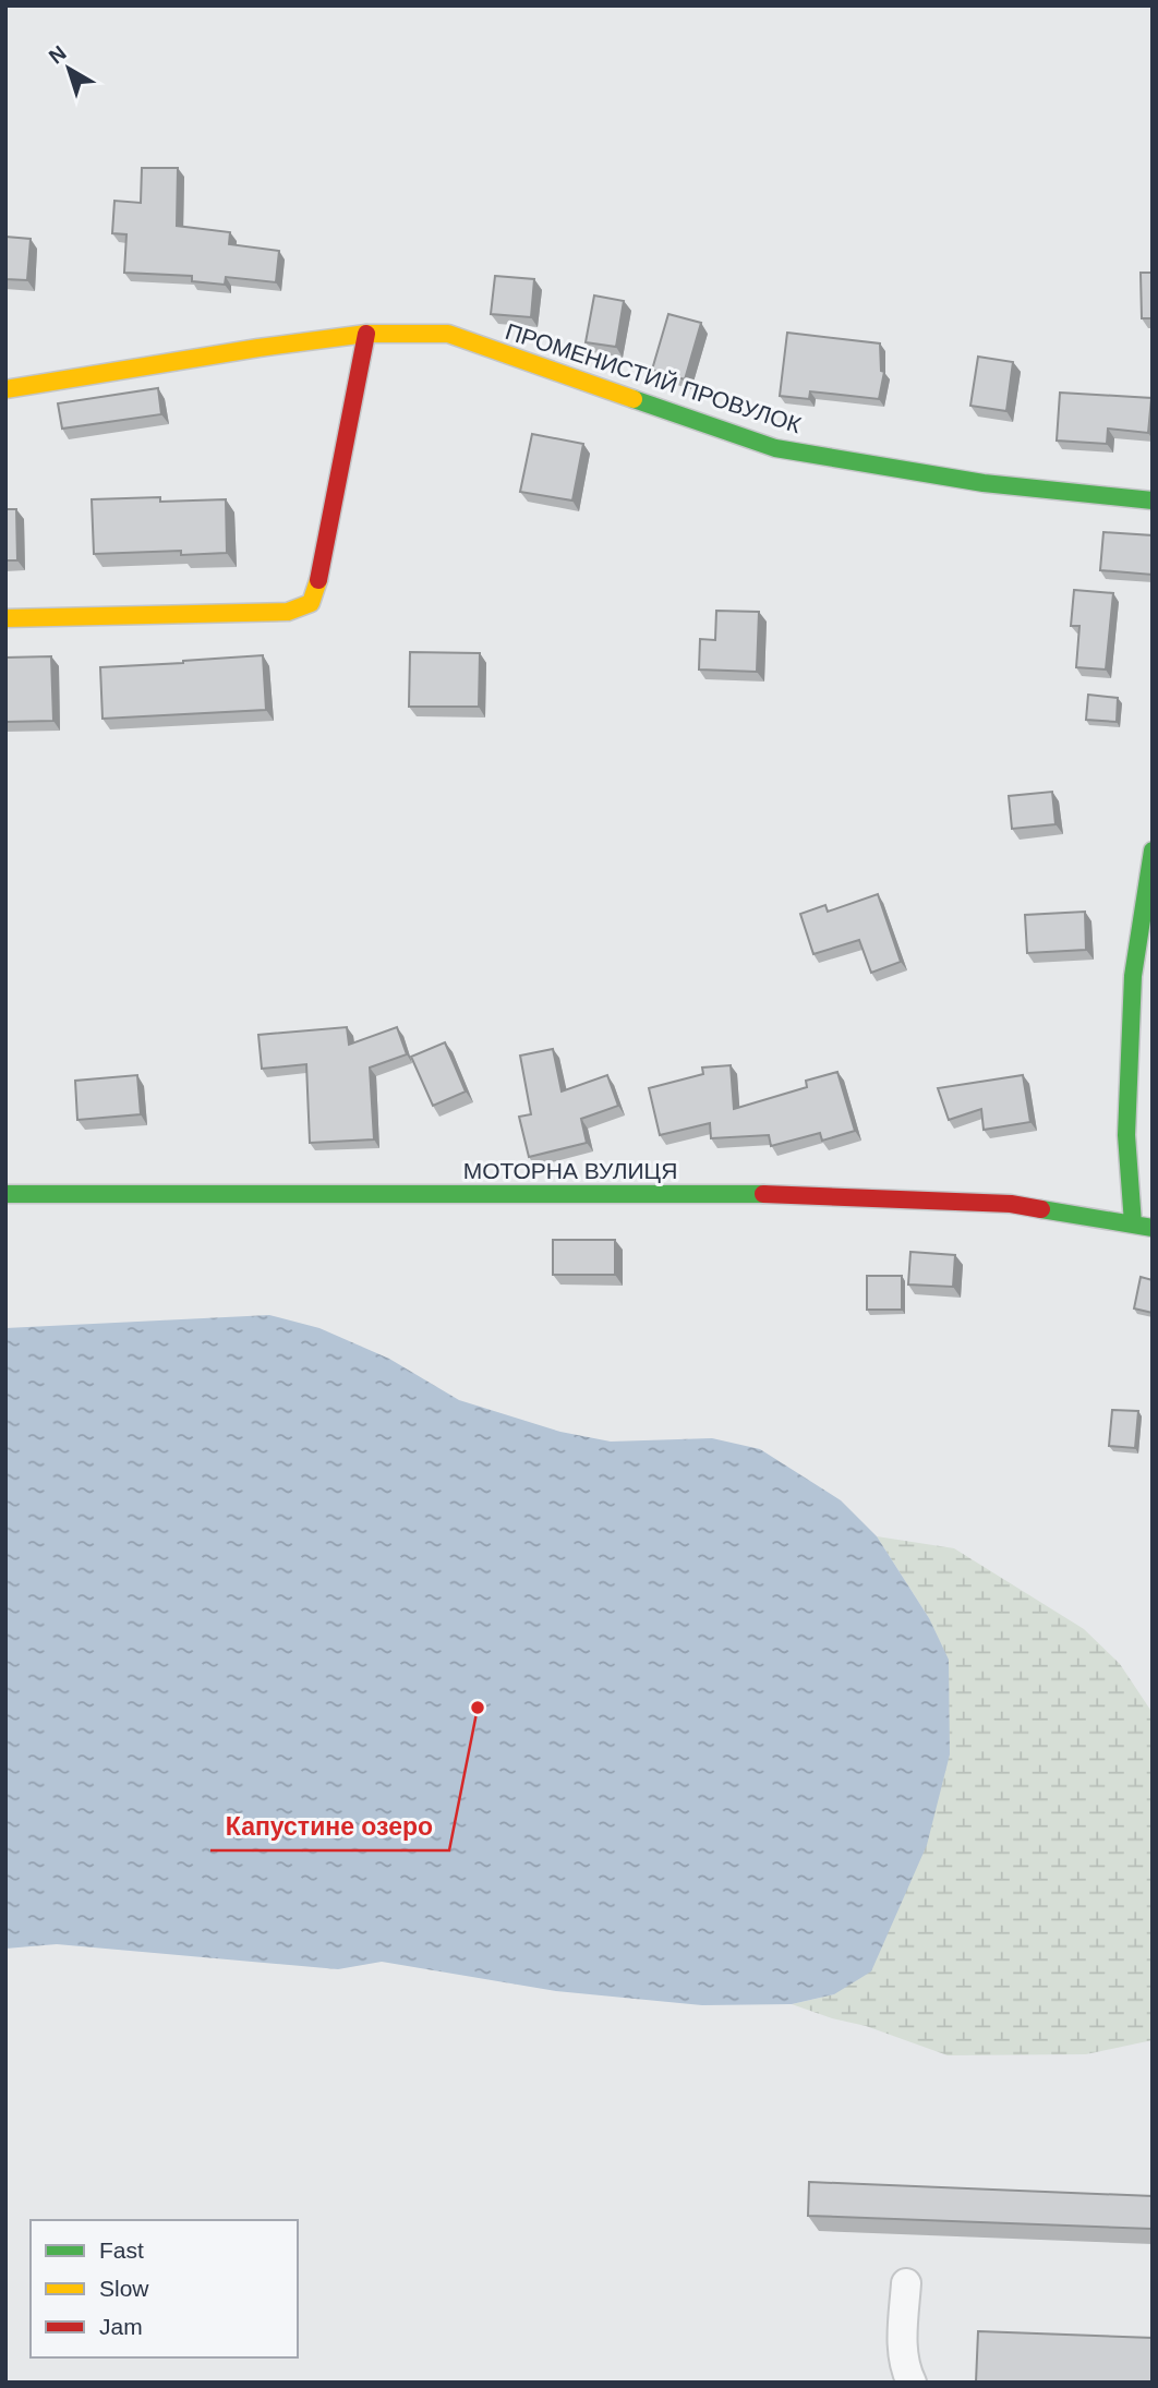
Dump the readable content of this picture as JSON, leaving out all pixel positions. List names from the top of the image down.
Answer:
{
  "streets": {
    "street": ["ПРОМЕНИСТИЙ ПРОВУЛОК", "МОТОРНА ВУЛИЦЯ"]
  },
  "places": ["Капустине озеро"],
  "legend": ["Fast", "Slow", "Jam"],
  "north": "top left"
}
